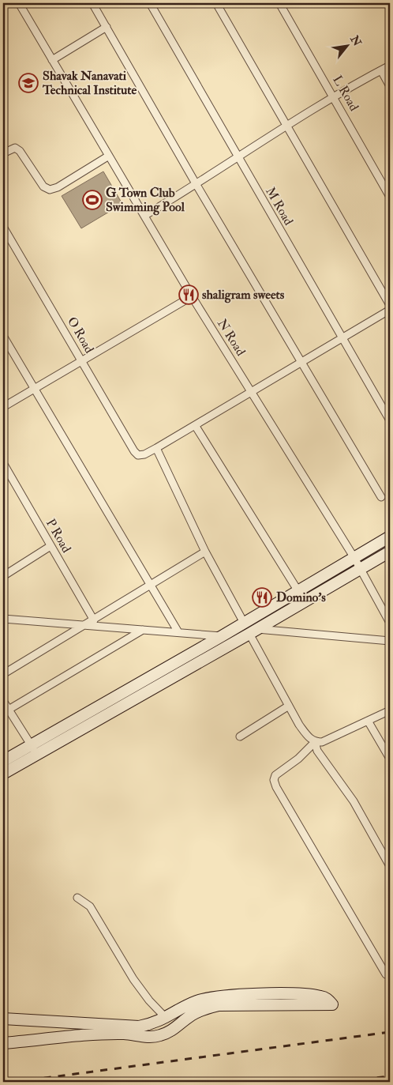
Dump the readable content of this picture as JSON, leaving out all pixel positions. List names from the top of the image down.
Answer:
{
  "streets": {
    "street": [
      "L Road",
      "M Road",
      "O Road",
      "N Road",
      "P Road"
    ]
  },
  "places": {
    "school or university": ["Shavak Nanavati Technical Institute"],
    "sports": ["G Town Club Swimming Pool"],
    "restaurant": ["shaligram sweets", "Domino's"]
  },
  "north": "top right"
}
